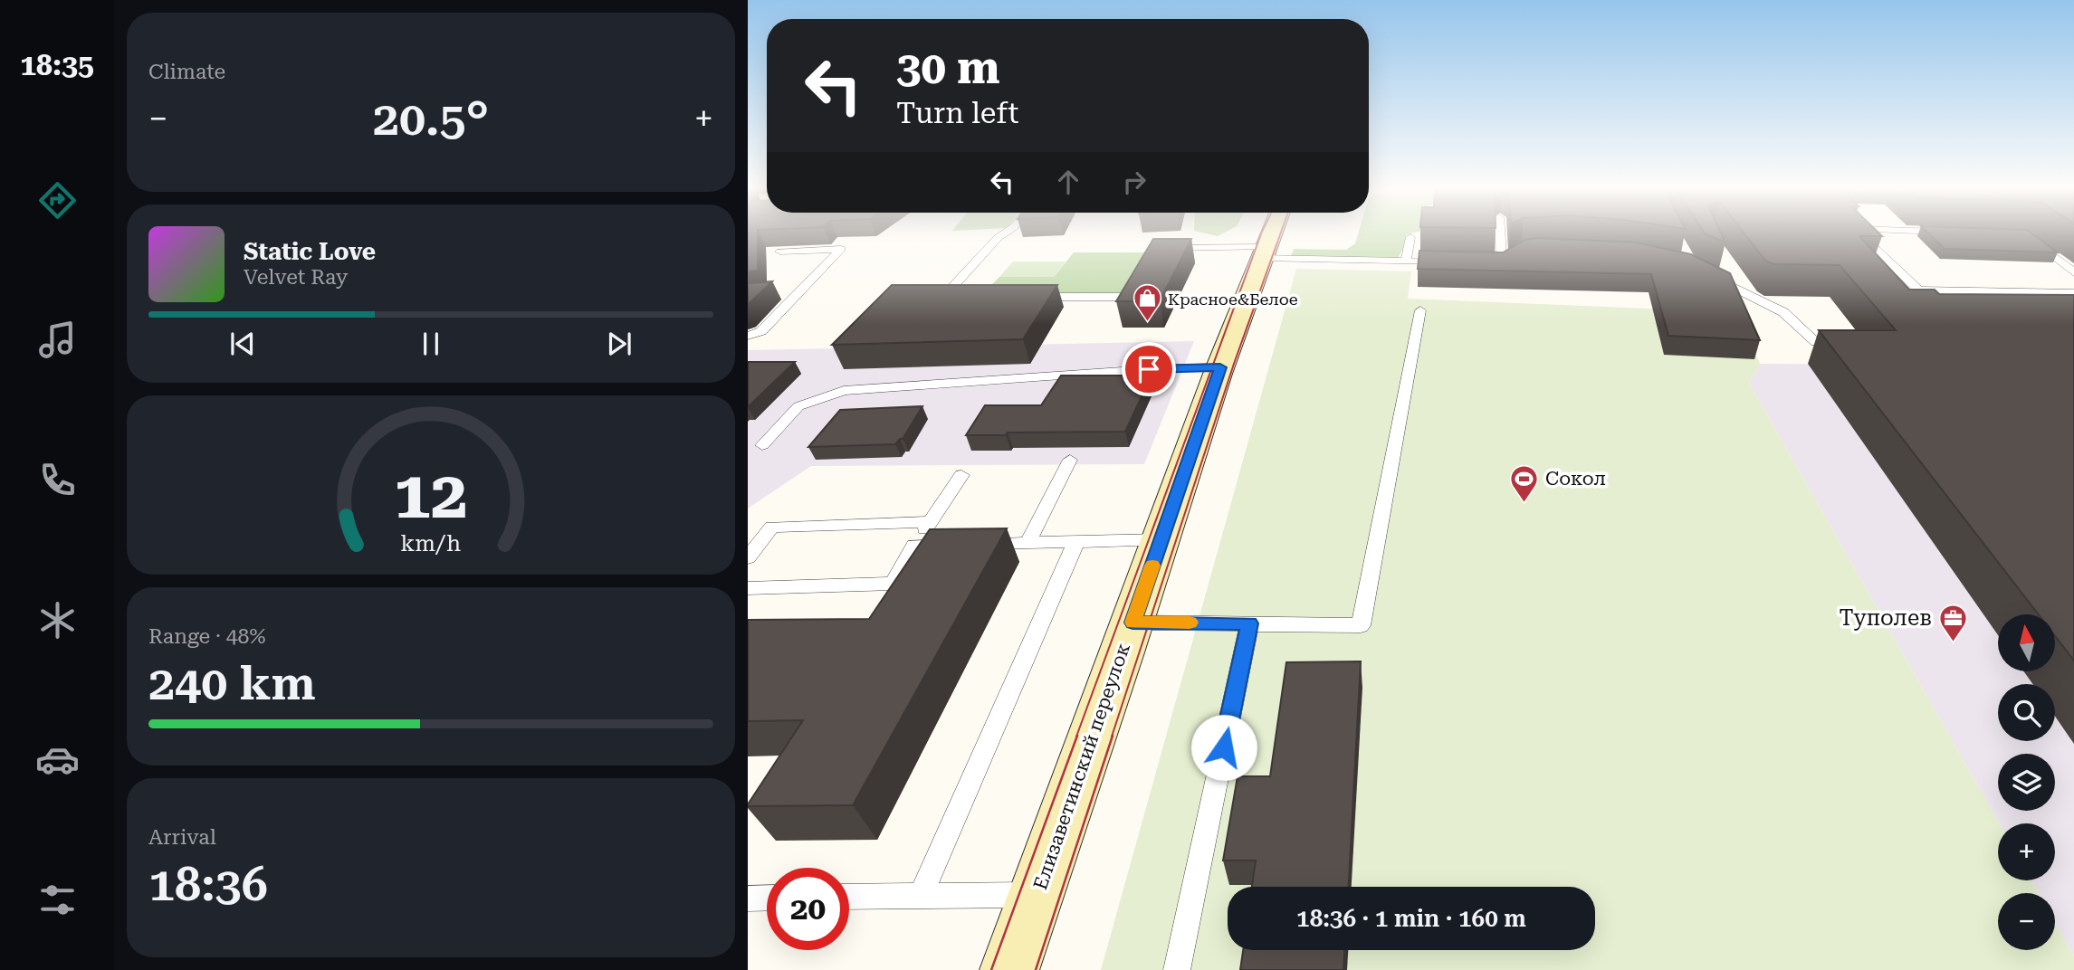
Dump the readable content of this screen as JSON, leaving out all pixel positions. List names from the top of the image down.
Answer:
{
  "streets": {
    "street": ["Елизаветинский переулок"]
  },
  "places": {
    "shop": ["Красное&Белое"],
    "sports": ["Сокол"],
    "office": ["Туполев"]
  },
  "north": "top",
  "page": {
    "tabs": "18:35",
    "tile": [
      "Climate",
      ["Range · 48%", "240 km"],
      ["Arrival", "18:36"]
    ],
    "turn": ["30 m", "Turn left"],
    "heat": ["−", "20.5°", "+"],
    "song": ["Static Love", "Velvet Ray"],
    "map_buttons": ["+", "−"],
    "limit": "20",
    "trip": "18:36 · 1 min · 160 m",
    "gauge": ["12", "km/h"]
  }
}
